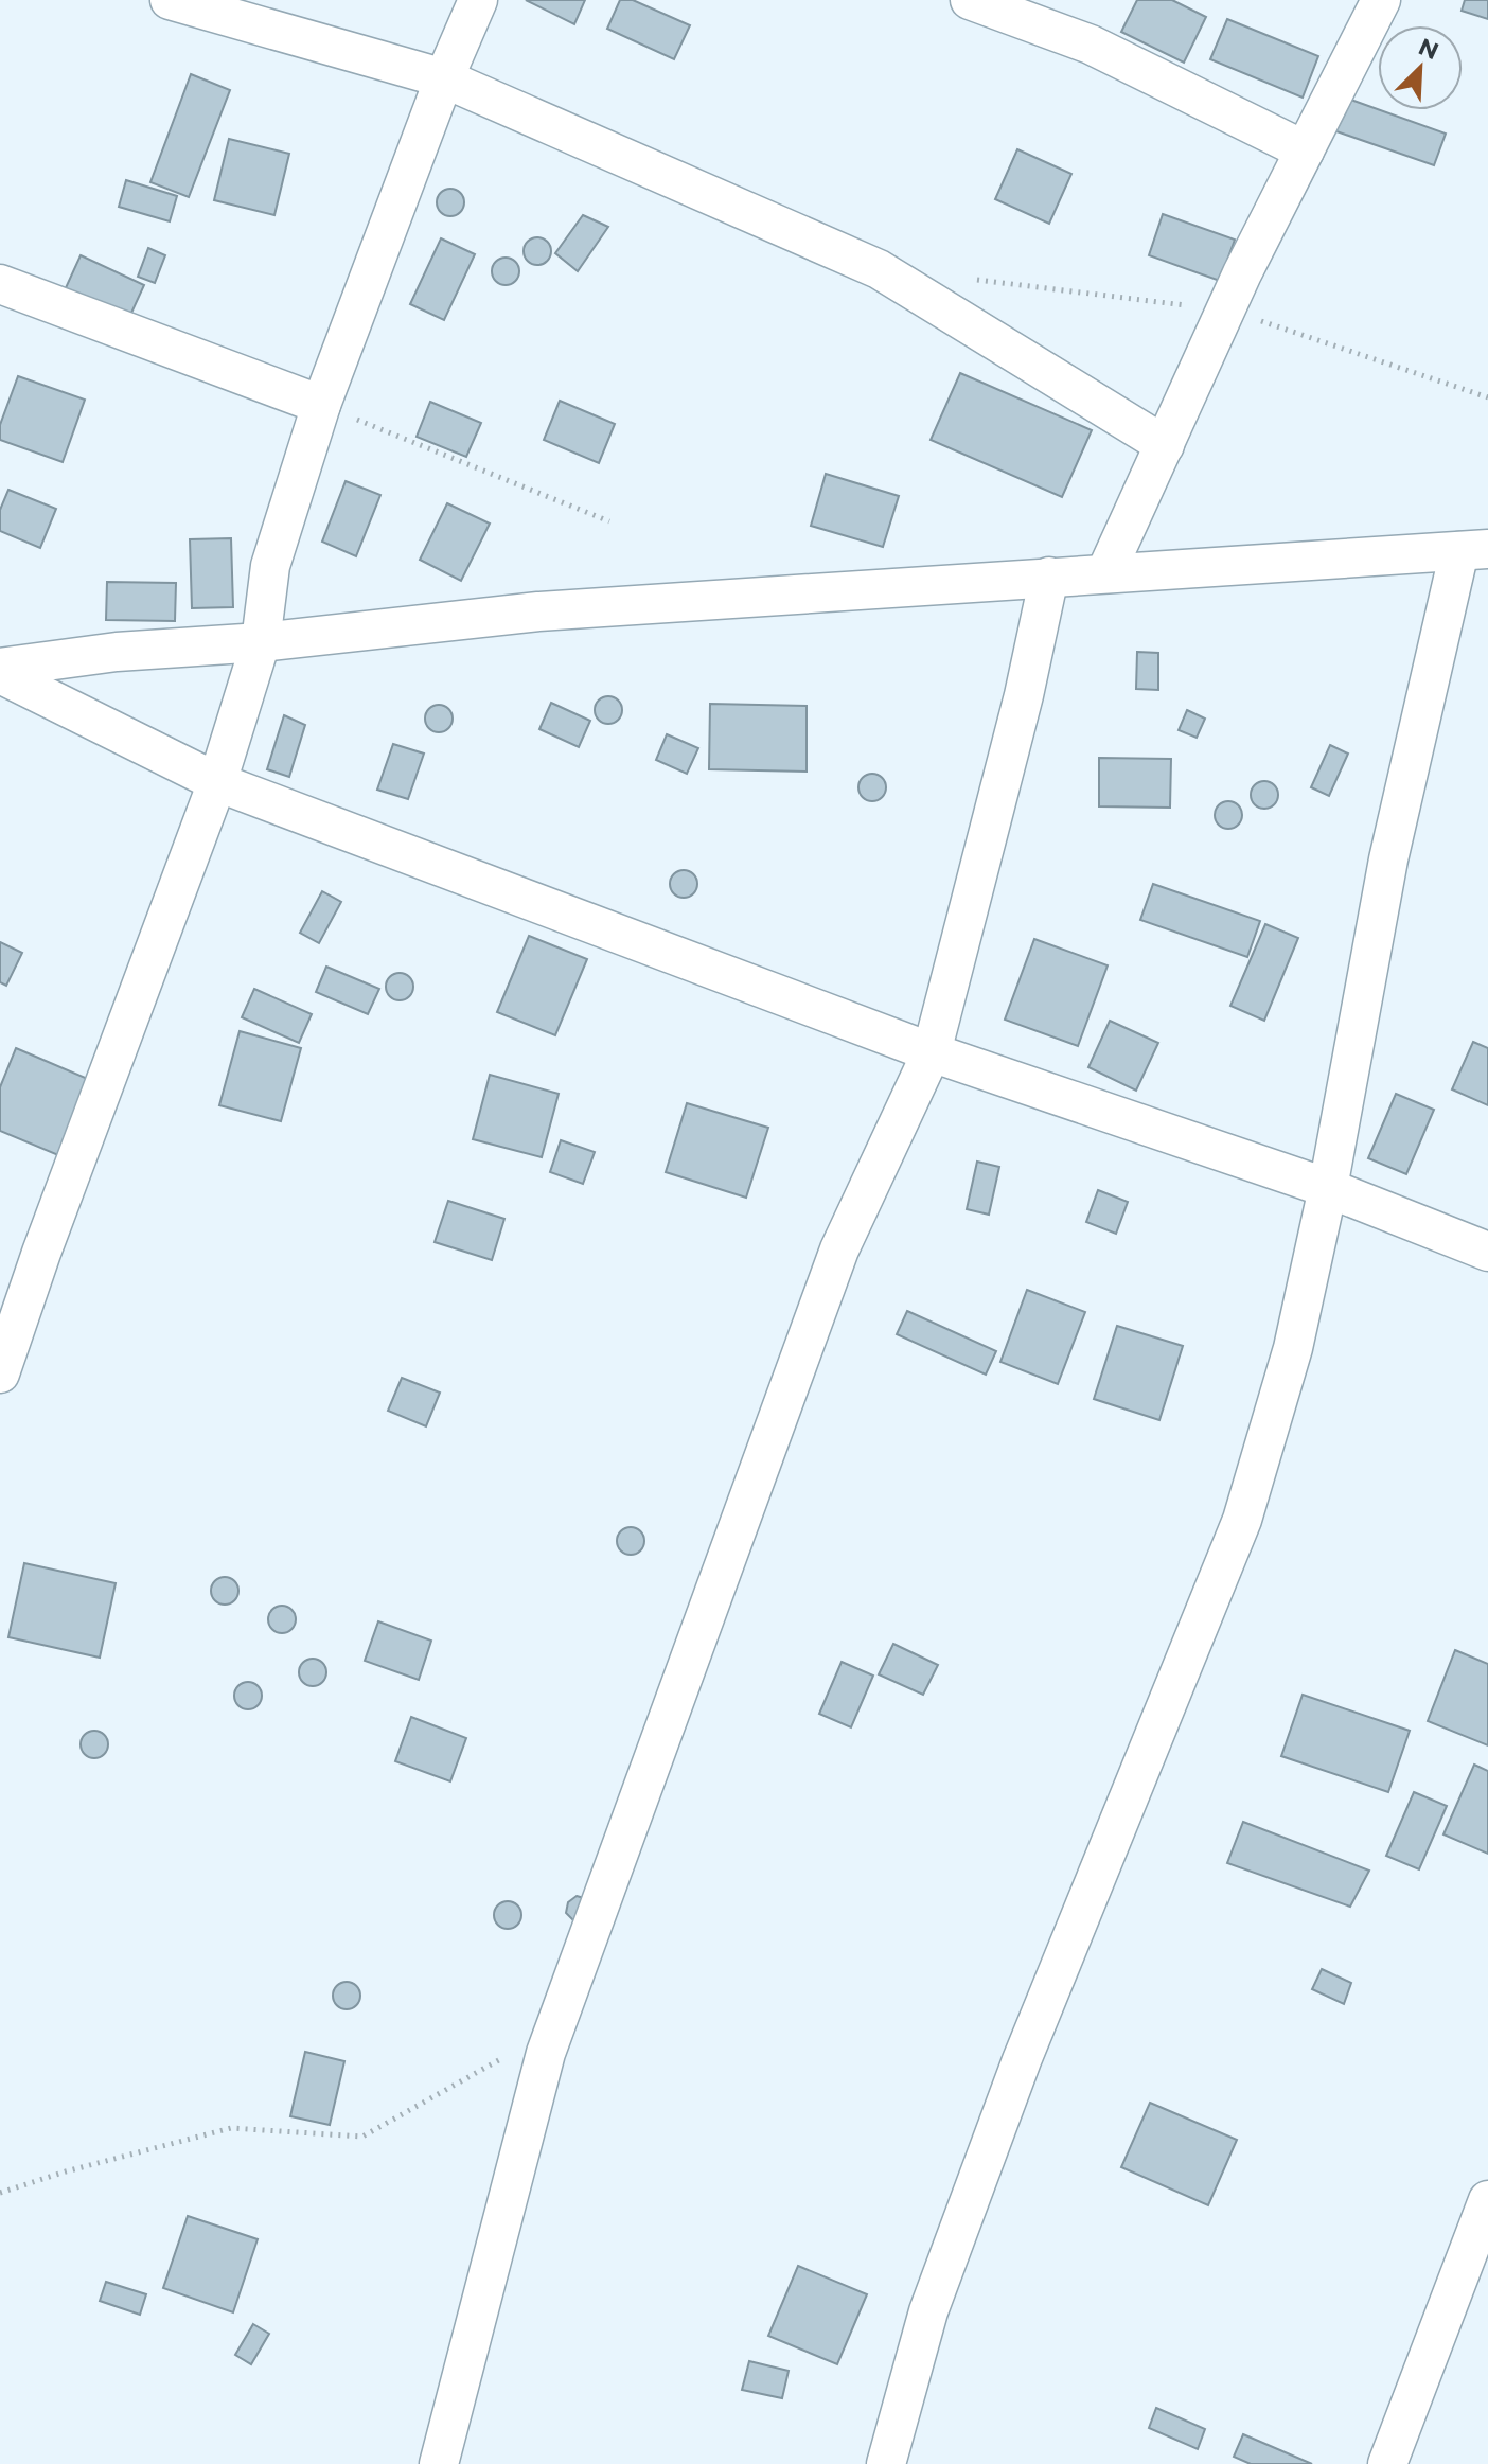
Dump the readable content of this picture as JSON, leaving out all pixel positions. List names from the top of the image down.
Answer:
{
  "north": "top right"
}
